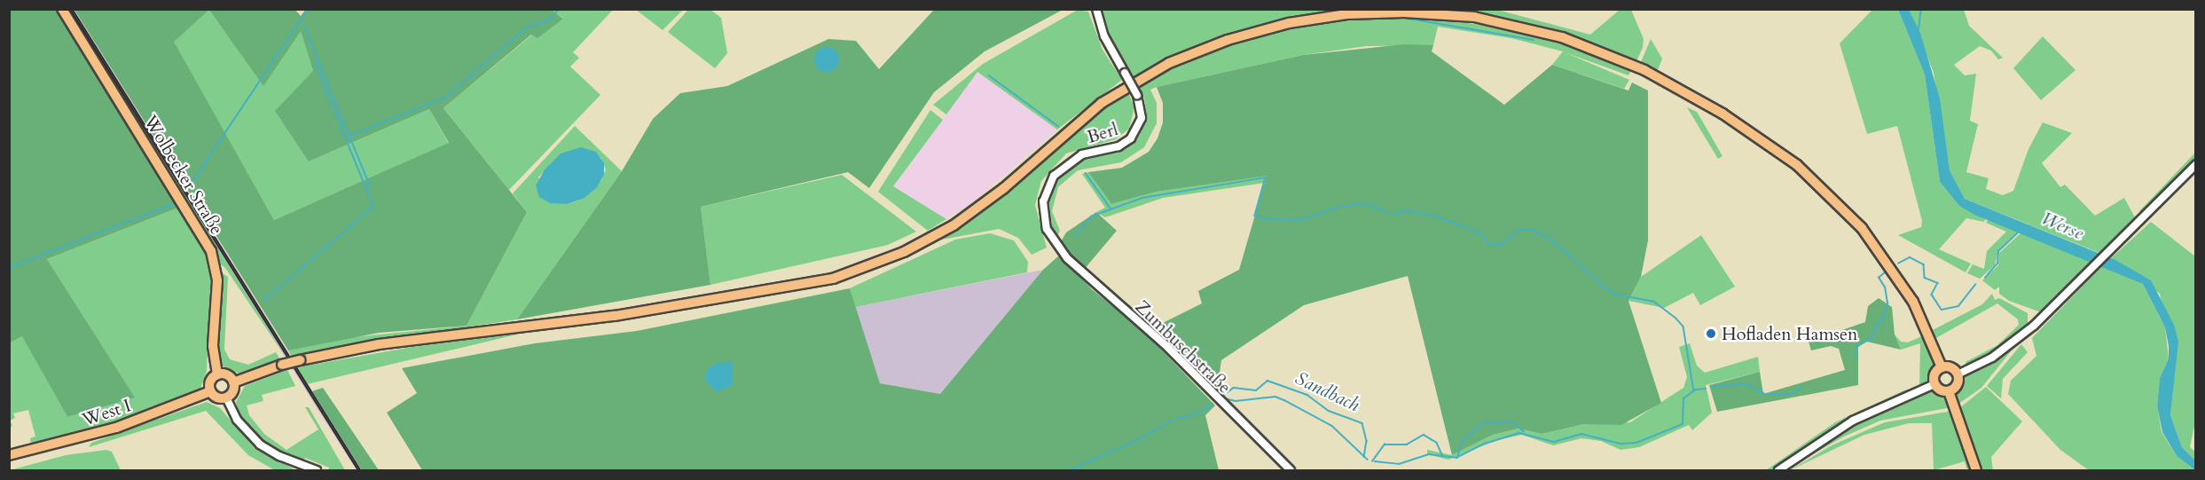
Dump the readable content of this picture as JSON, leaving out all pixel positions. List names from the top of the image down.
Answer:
{
  "streets": {
    "main road": ["Wolbecker Straße", "West I"],
    "street": ["Berl", "Zumbuschstraße"]
  },
  "crossings": [
    ["Berl", "Zumbuschstraße"],
    ["Wolbecker Straße", "West I"]
  ],
  "water": ["Werse", "Sandbach"],
  "places": ["Hofladen Hamsen"]
}
